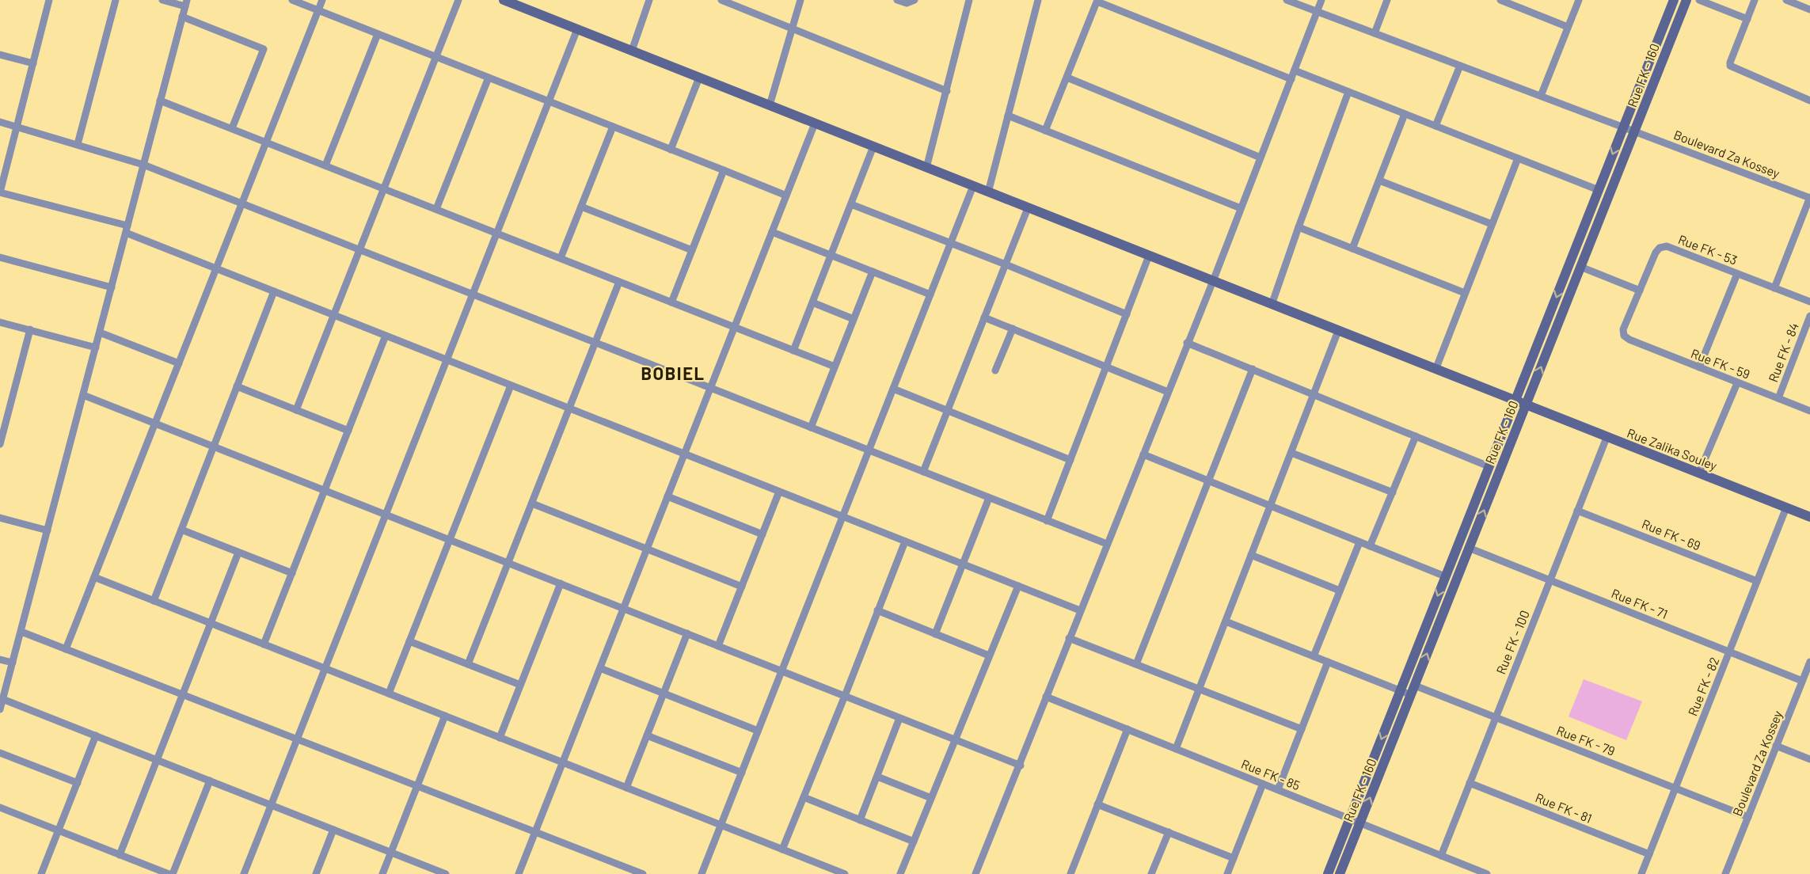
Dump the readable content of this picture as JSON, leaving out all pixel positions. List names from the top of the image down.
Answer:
{
  "streets": {
    "main road": ["Rue FK - 160", "Rue Zalika Souley"],
    "street": [
      "Boulevard Za Kossey",
      "Rue FK - 53",
      "Rue FK - 84",
      "Rue FK - 59",
      "Rue FK - 69",
      "Rue FK - 71",
      "Rue FK - 100",
      "Rue FK - 82",
      "Rue FK - 79",
      "Rue FK - 85",
      "Rue FK - 81"
    ]
  },
  "crossings": [
    ["Rue FK - 160", "Boulevard Za Kossey"],
    ["Rue FK - 160", "Rue Zalika Souley"],
    ["Rue FK - 160", "Rue FK - 71"],
    ["Rue FK - 160", "Rue FK - 79"],
    ["Rue FK - 160", "Rue FK - 85"],
    ["Boulevard Za Kossey", "Rue FK - 71"],
    ["Boulevard Za Kossey", "Rue FK - 79"],
    ["Rue FK - 53", "Rue FK - 59"],
    ["Rue FK - 84", "Rue FK - 59"],
    ["Rue Zalika Souley", "Rue FK - 100"],
    ["Rue Zalika Souley", "Rue FK - 82"],
    ["Rue FK - 69", "Rue FK - 100"],
    ["Rue FK - 69", "Rue FK - 82"],
    ["Rue FK - 71", "Rue FK - 100"],
    ["Rue FK - 71", "Rue FK - 82"],
    ["Rue FK - 100", "Rue FK - 79"],
    ["Rue FK - 100", "Rue FK - 85"],
    ["Rue FK - 100", "Rue FK - 81"],
    ["Rue FK - 82", "Rue FK - 79"],
    ["Rue FK - 82", "Rue FK - 81"]
  ],
  "districts": ["BOBIEL"]
}
